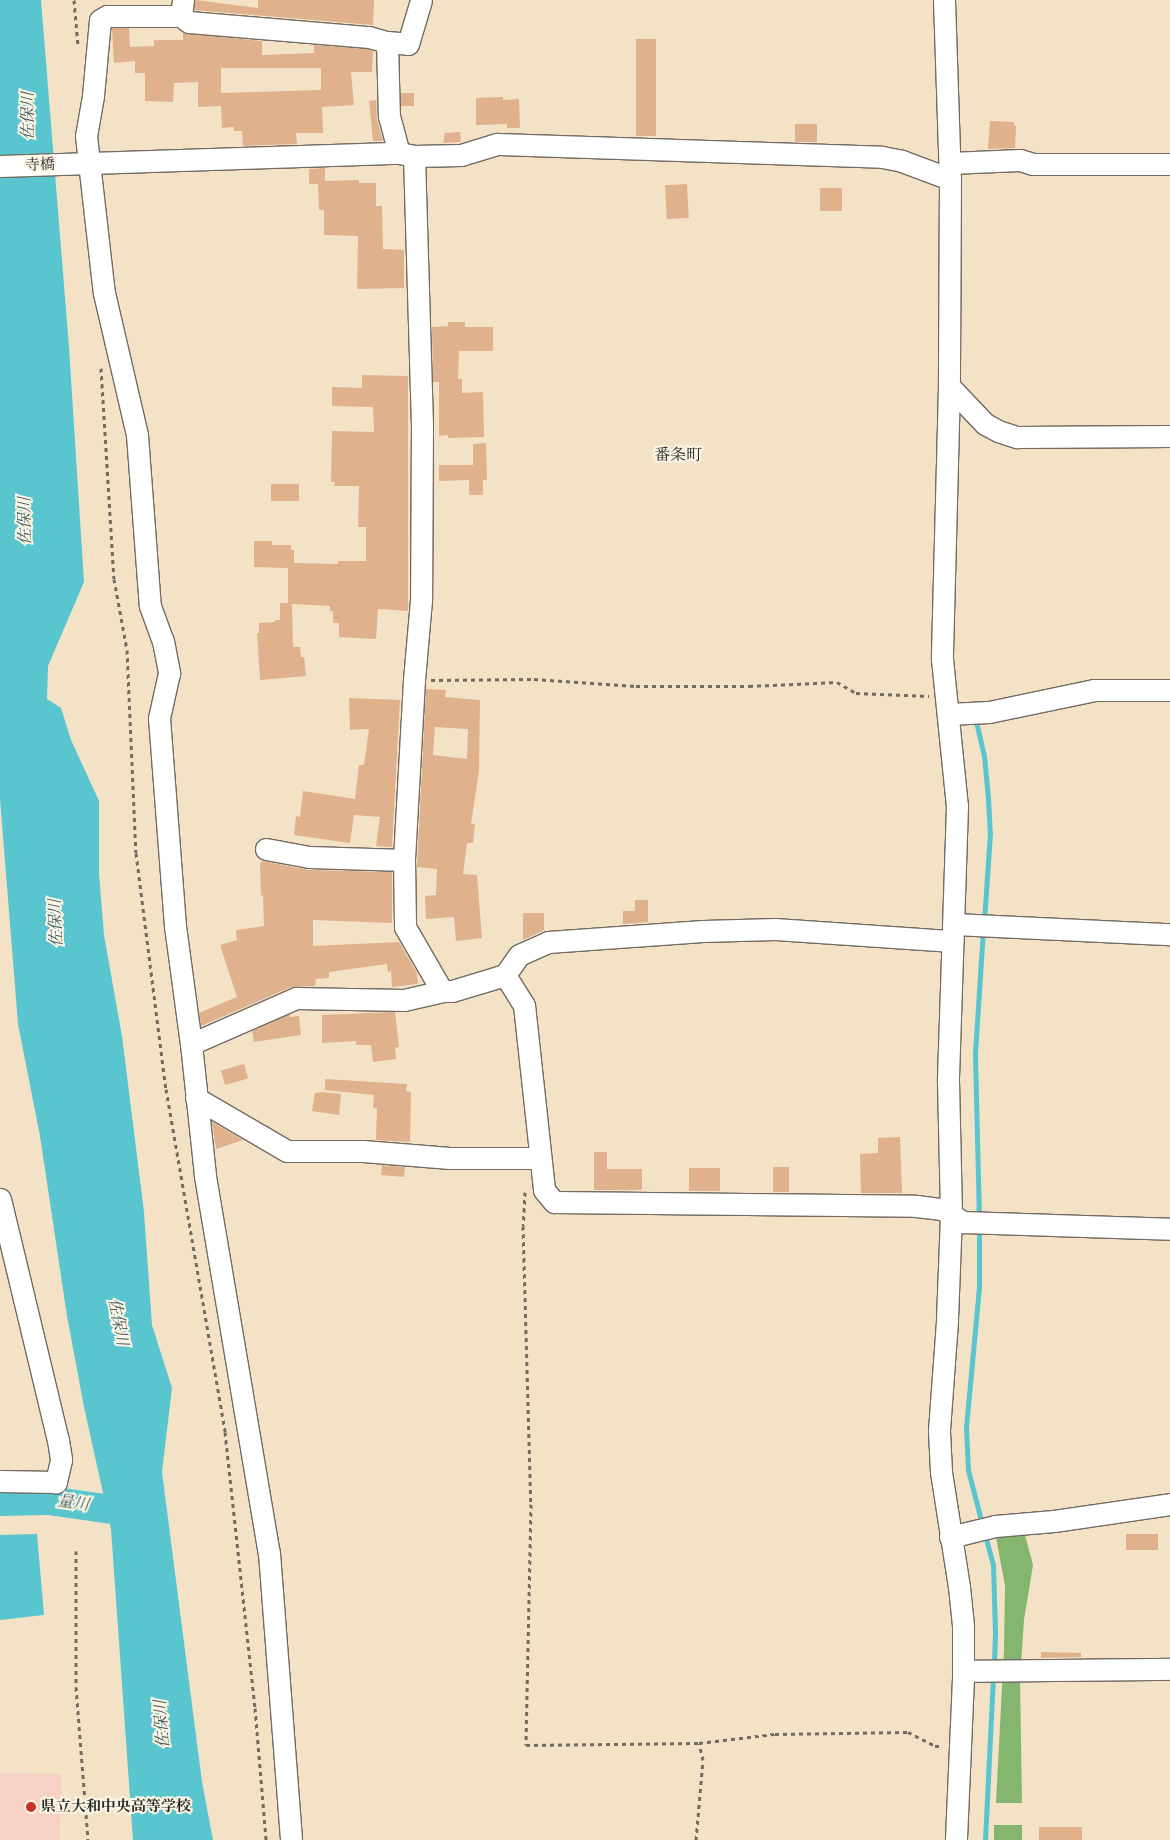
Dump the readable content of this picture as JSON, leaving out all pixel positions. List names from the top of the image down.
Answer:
{
  "streets": {
    "street": ["寺橋"]
  },
  "districts": ["番条町"],
  "water": ["佐保川", "量川"],
  "places": ["県立大和中央高等学校"]
}
